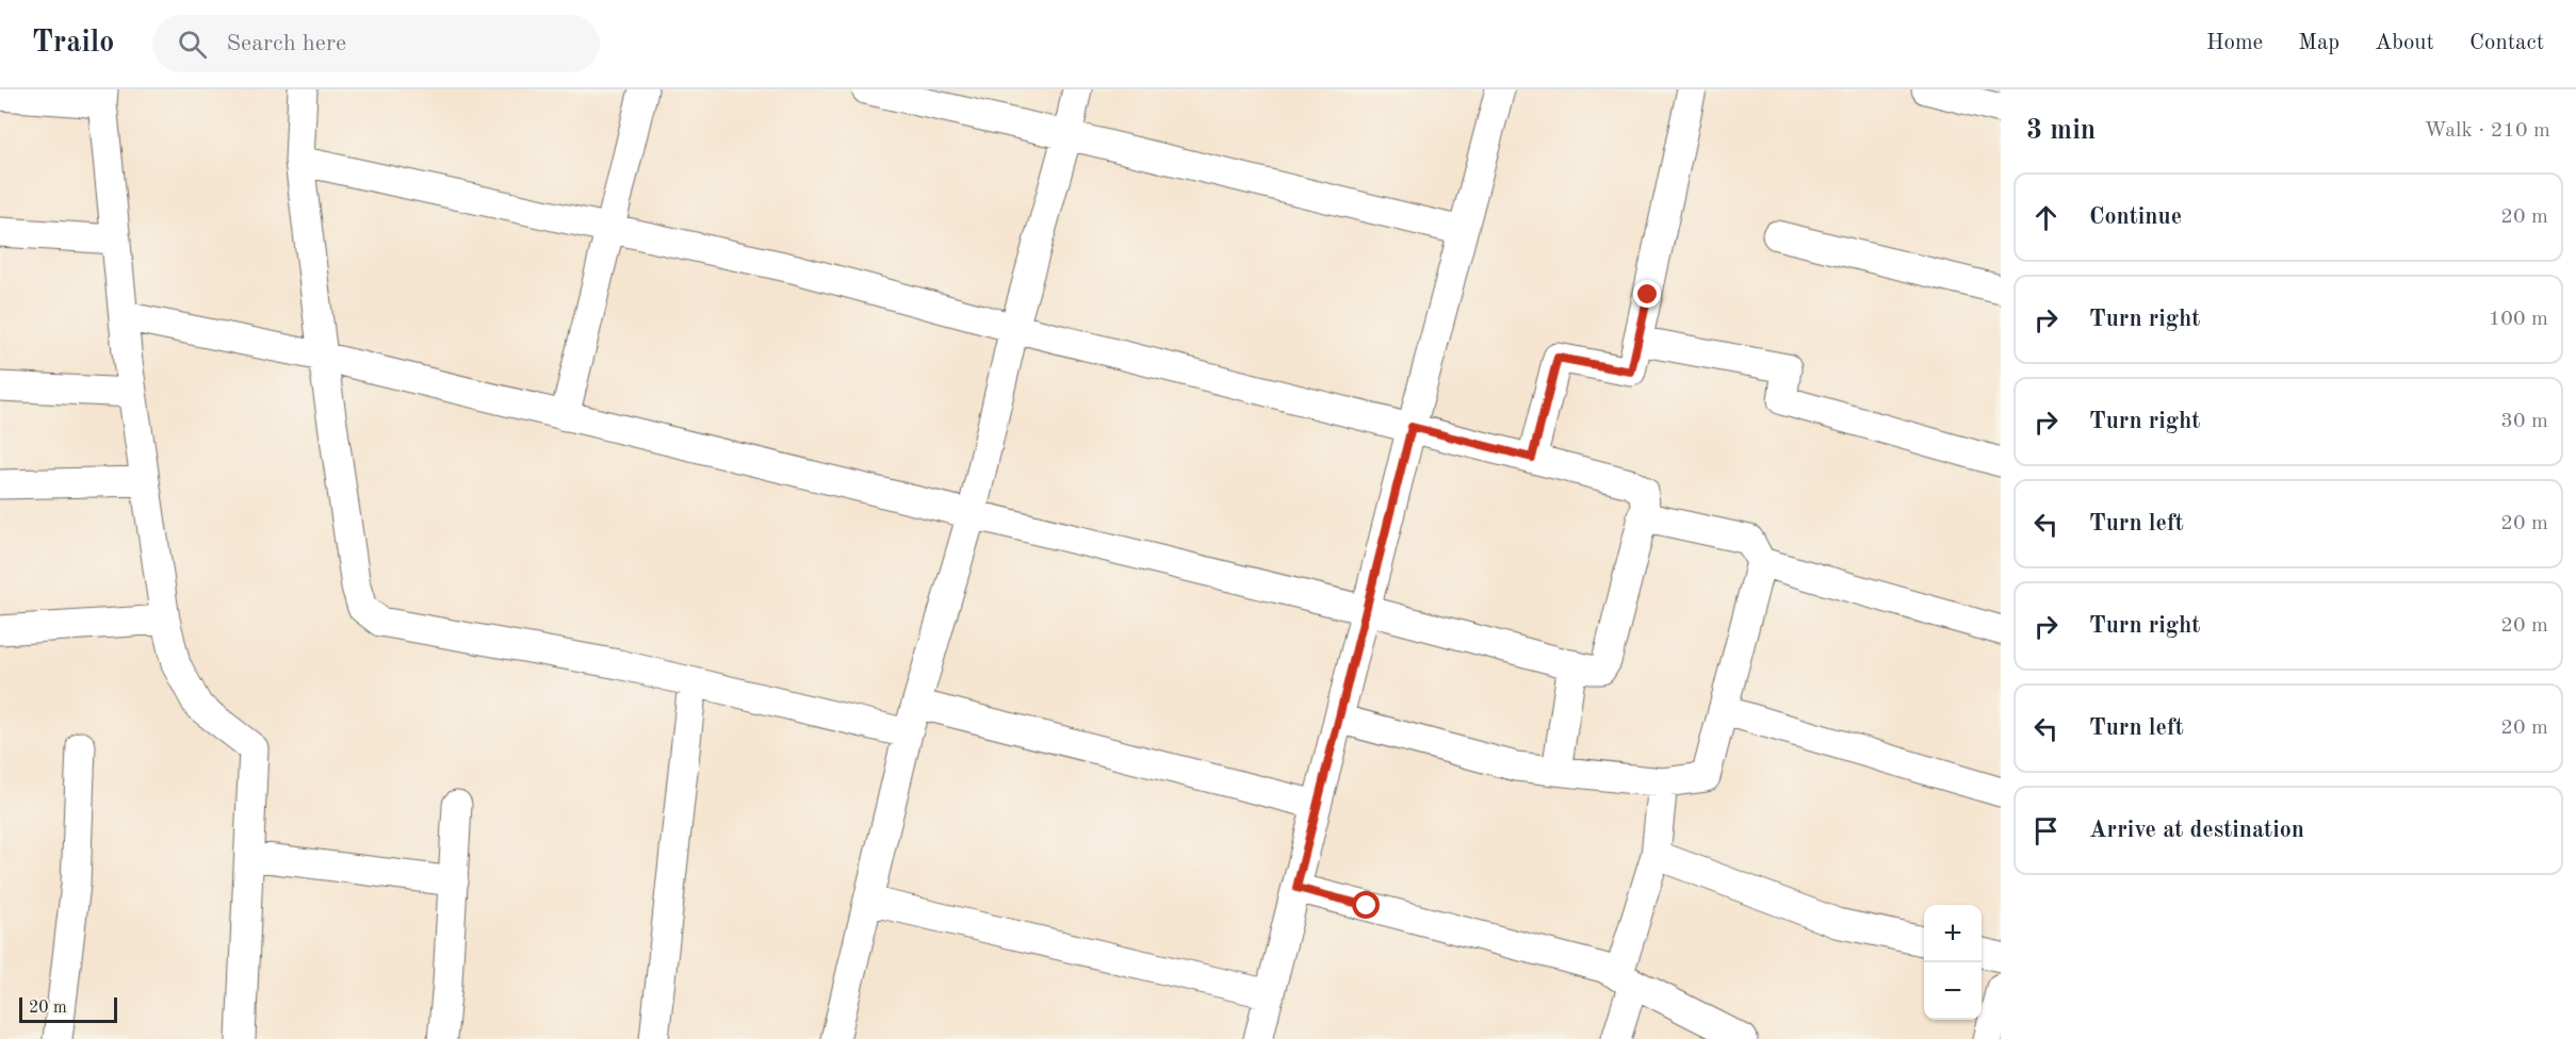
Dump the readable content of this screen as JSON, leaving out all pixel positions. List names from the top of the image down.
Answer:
{
  "scale_bar": "20 m",
  "page": {
    "header": "Trailo",
    "search": "Search here",
    "nav": [
      "Home",
      "Map",
      "About",
      "Contact"
    ],
    "heading": ["3 min", "Walk · 210 m"],
    "list": [
      ["Continue", "20 m"],
      ["Turn right", "100 m"],
      ["Turn right", "30 m"],
      ["Turn left", "20 m"],
      ["Turn right", "20 m"],
      ["Turn left", "20 m"],
      "Arrive at destination"
    ],
    "map_buttons": ["+", "−"],
    "scale": "20 m"
  }
}
